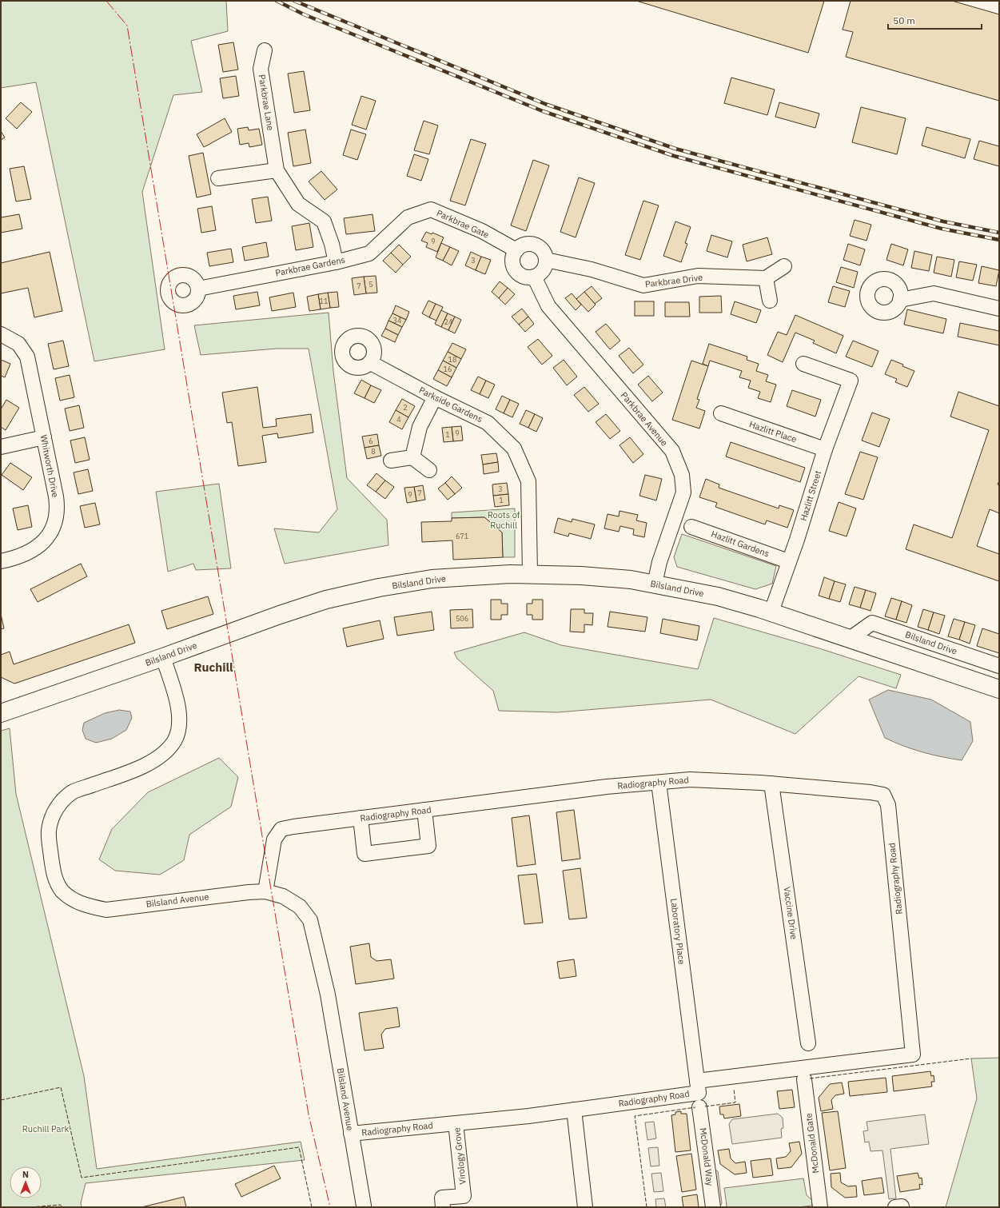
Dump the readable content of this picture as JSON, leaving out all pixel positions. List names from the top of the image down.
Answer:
{
  "streets": {
    "main road": ["Bilsland Drive"],
    "street": [
      "Parkbrae Lane",
      "Parkbrae Gate",
      "Parkbrae Gardens",
      "Parkbrae Drive",
      "Parkside Gardens",
      "Parkbrae Avenue",
      "Hazlitt Place",
      "Whitworth Drive",
      "Hazlitt Street",
      "Hazlitt Gardens",
      "Radiography Road",
      "Bilsland Avenue",
      "Vaccine Drive",
      "Laboratory Place",
      "McDonald Gate",
      "Virology Grove",
      "McDonald Way"
    ]
  },
  "crossings": [
    ["Parkbrae Gate", "Parkbrae Gardens"],
    ["Parkbrae Gate", "Parkbrae Drive"],
    ["Parkbrae Gate", "Parkbrae Avenue"],
    ["Parkbrae Drive", "Parkbrae Avenue"],
    ["Parkside Gardens", "Bilsland Drive"],
    ["Parkbrae Avenue", "Bilsland Drive"],
    ["Hazlitt Place", "Hazlitt Street"],
    ["Hazlitt Street", "Hazlitt Gardens"],
    ["Hazlitt Street", "Bilsland Drive"],
    ["Bilsland Drive", "Bilsland Avenue"],
    ["Radiography Road", "Bilsland Avenue"],
    ["Radiography Road", "Vaccine Drive"],
    ["Radiography Road", "Laboratory Place"],
    ["Radiography Road", "Virology Grove"]
  ],
  "districts": ["Ruchill"],
  "parks": ["Roots of Ruchill", "Ruchill Park"],
  "house_numbers": [
    "9",
    "3",
    "5",
    "7",
    "11",
    "34",
    "24",
    "18",
    "16",
    "2",
    "4",
    "9",
    "1",
    "6",
    "8",
    "3",
    "7",
    "9",
    "1",
    "671",
    "506"
  ],
  "scale_bar": "50 m",
  "north": "top"
}
